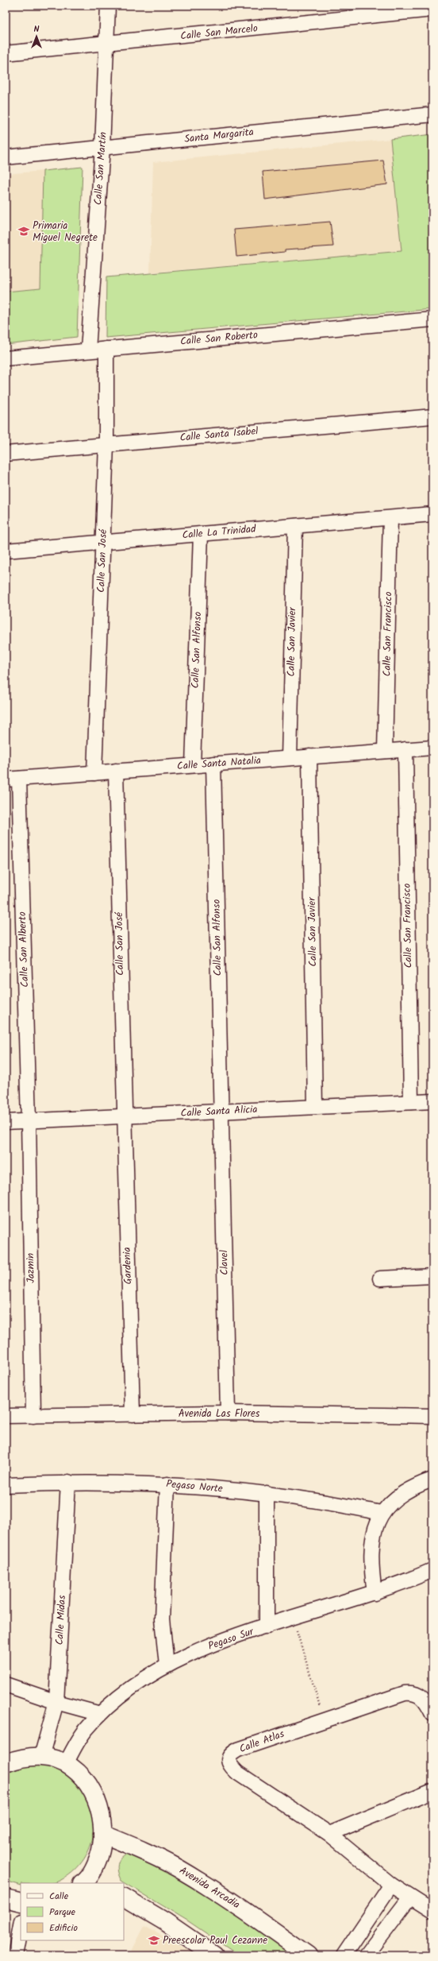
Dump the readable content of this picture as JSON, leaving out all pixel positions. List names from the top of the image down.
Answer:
{
  "streets": {
    "street": [
      "Calle San Marcelo",
      "Santa Margarita",
      "Calle San Martín",
      "Calle San Roberto",
      "Calle Santa Isabel",
      "Calle La Trinidad",
      "Calle San José",
      "Calle San Francisco",
      "Calle San Javier",
      "Calle San Alfonso",
      "Calle Santa Natalia",
      "Calle San Alberto",
      "Calle Santa Alicia",
      "Clavel",
      "Gardenia",
      "Jazmin",
      "Avenida Las Flores",
      "Pegaso Norte",
      "Calle Midas",
      "Pegaso Sur",
      "Calle Atlas",
      "Avenida Arcadia"
    ]
  },
  "crossings": [
    ["Calle San Marcelo", "Calle San Martín"],
    ["Santa Margarita", "Calle San Martín"],
    ["Calle San Martín", "Calle San Roberto"],
    ["Calle San Roberto", "Calle San José"],
    ["Calle Santa Isabel", "Calle San José"],
    ["Calle La Trinidad", "Calle San José"],
    ["Calle La Trinidad", "Calle San Francisco"],
    ["Calle La Trinidad", "Calle San Javier"],
    ["Calle La Trinidad", "Calle San Alfonso"],
    ["Calle San José", "Calle Santa Natalia"],
    ["Calle San José", "Calle Santa Alicia"],
    ["Calle San José", "Gardenia"],
    ["Calle San Francisco", "Calle Santa Natalia"],
    ["Calle San Francisco", "Calle Santa Alicia"],
    ["Calle San Javier", "Calle Santa Natalia"],
    ["Calle San Javier", "Calle Santa Alicia"],
    ["Calle San Alfonso", "Calle Santa Natalia"],
    ["Calle San Alfonso", "Calle Santa Alicia"],
    ["Calle San Alfonso", "Clavel"],
    ["Calle Santa Natalia", "Calle San Alberto"],
    ["Calle San Alberto", "Calle Santa Alicia"],
    ["Calle San Alberto", "Jazmin"],
    ["Calle Santa Alicia", "Clavel"],
    ["Calle Santa Alicia", "Gardenia"],
    ["Calle Santa Alicia", "Jazmin"],
    ["Clavel", "Avenida Las Flores"],
    ["Gardenia", "Avenida Las Flores"],
    ["Jazmin", "Avenida Las Flores"],
    ["Pegaso Norte", "Calle Midas"]
  ],
  "places": {
    "school or university": ["Primaria Miguel Negrete", "Preescolar Paul Cezanne"]
  },
  "legend": ["Calle", "Parque", "Edificio"],
  "north": "top"
}
